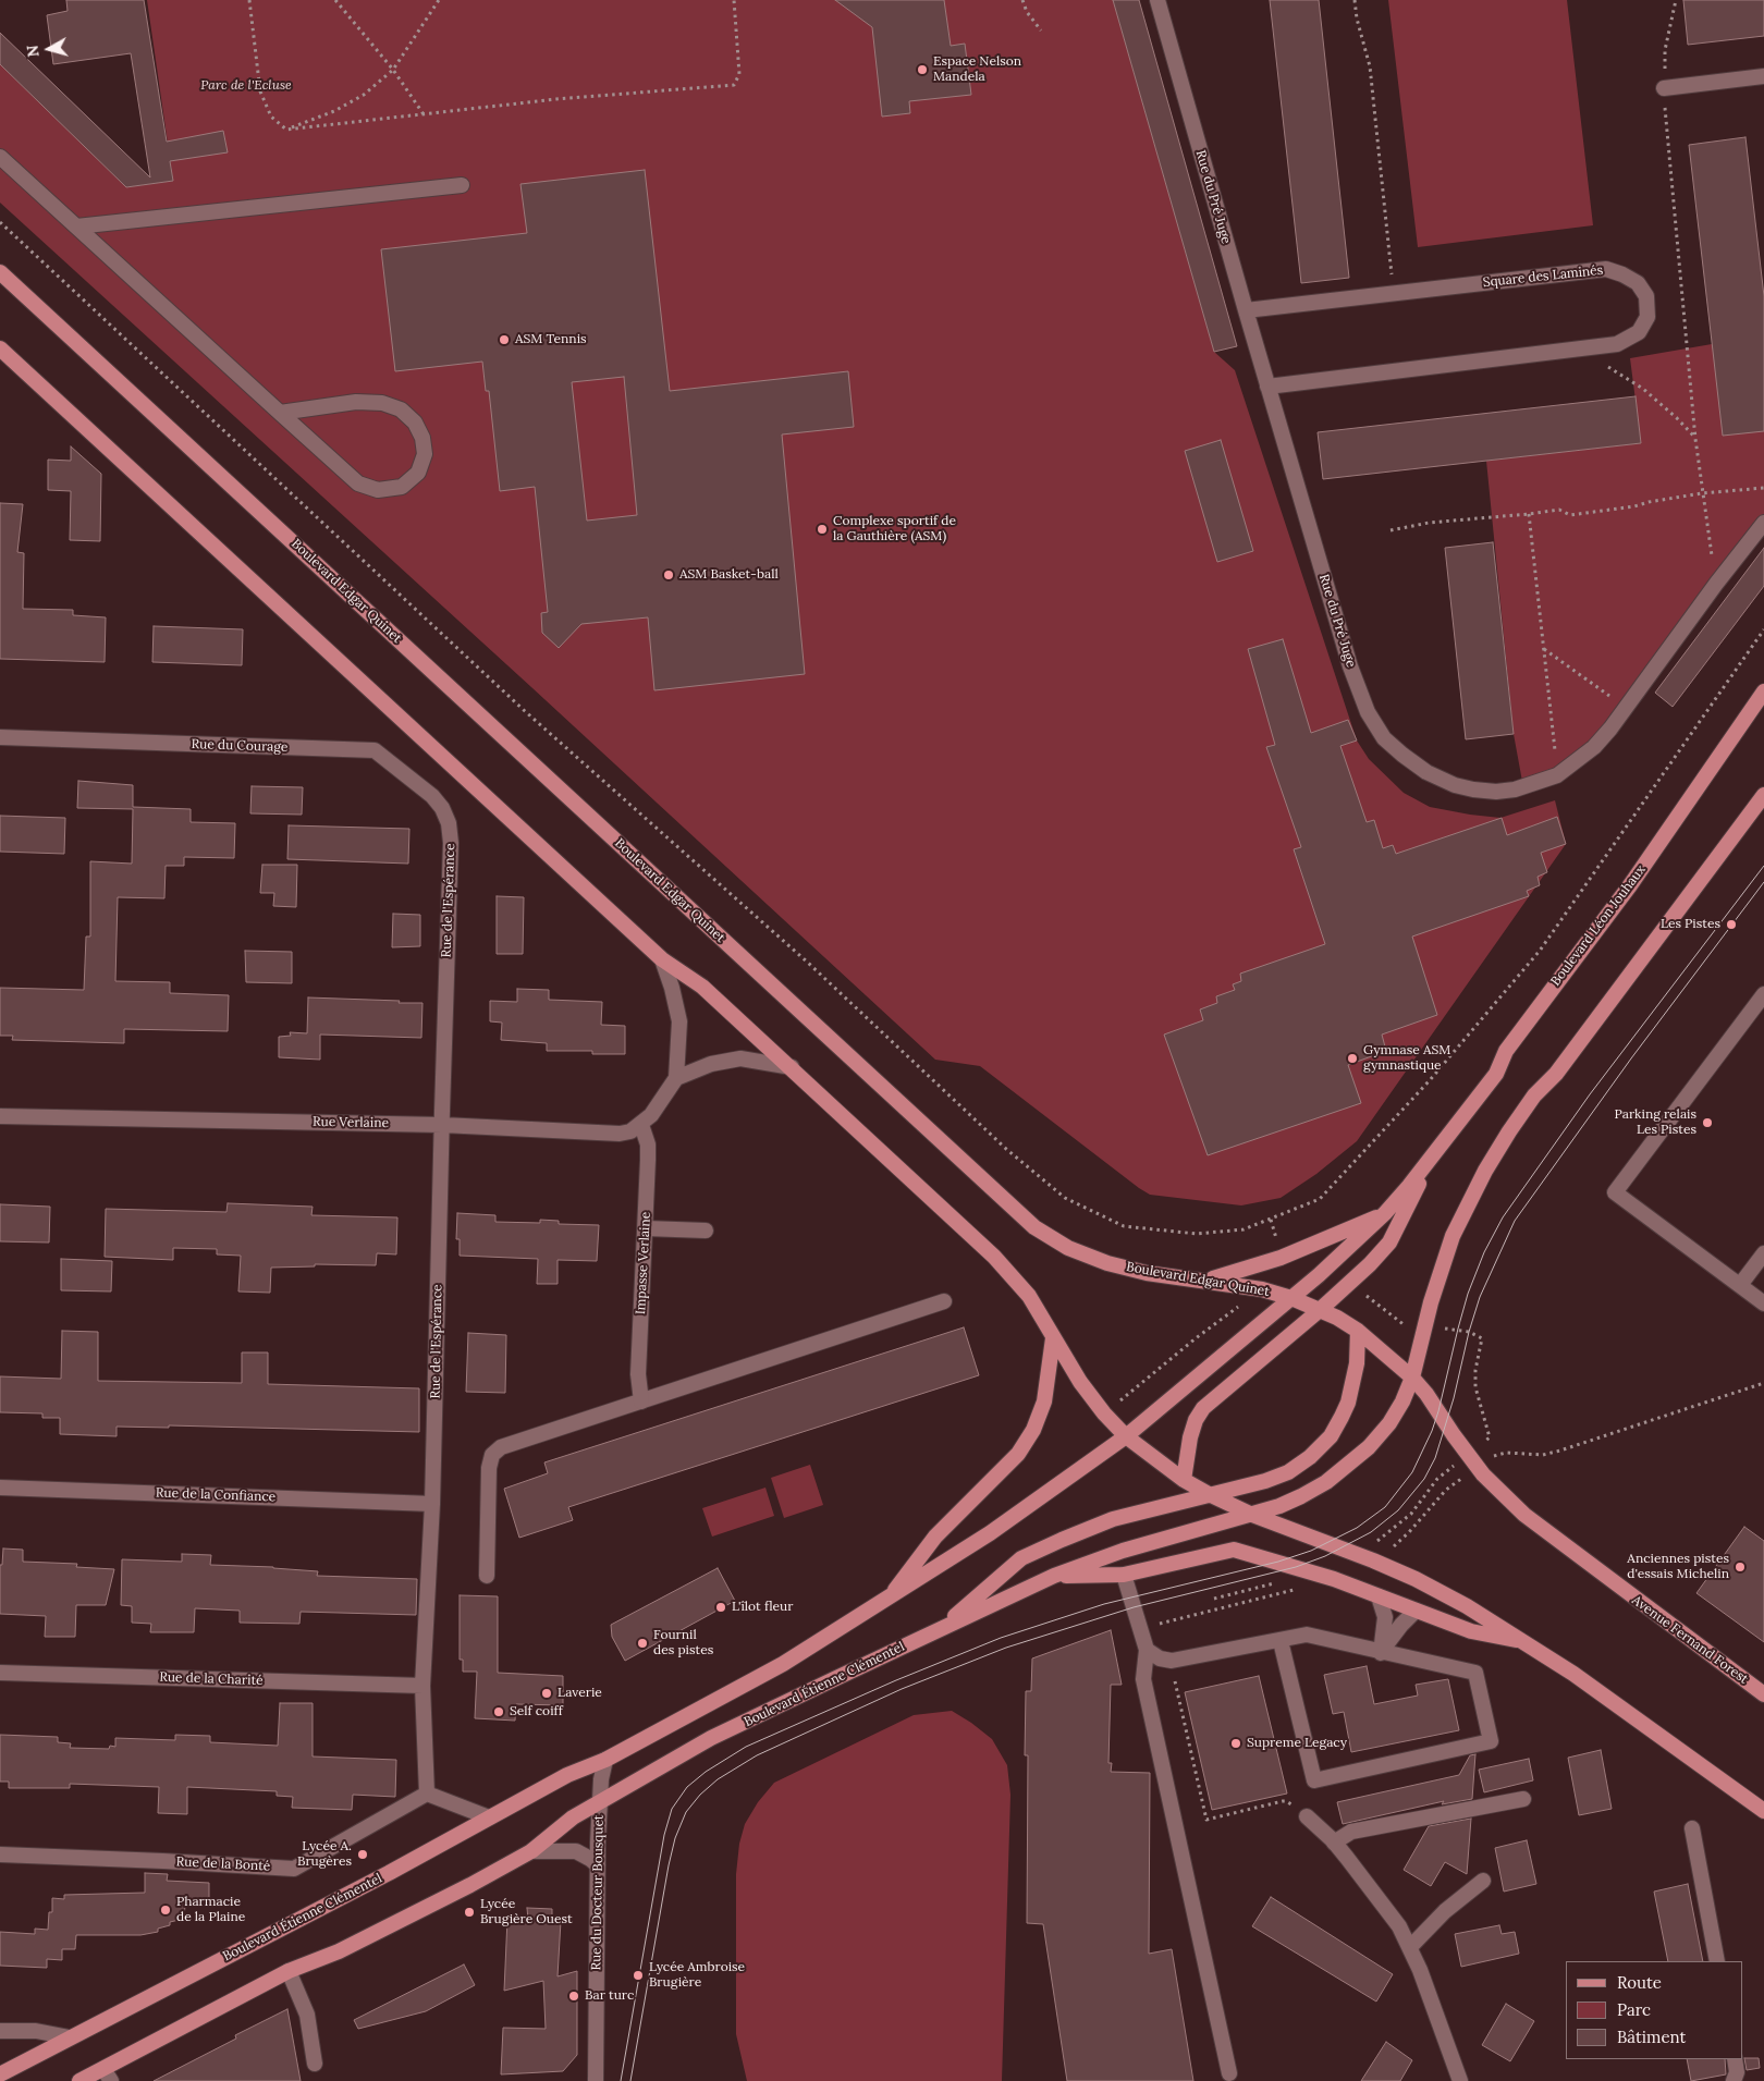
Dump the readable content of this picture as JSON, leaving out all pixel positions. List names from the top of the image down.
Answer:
{
  "streets": {
    "main road": [
      "Boulevard Edgar Quinet",
      "Boulevard Léon Jouhaux",
      "Avenue Fernand Forest",
      "Boulevard Étienne Clémentel"
    ],
    "street": [
      "Rue du Pré Juge",
      "Square des Laminés",
      "Rue du Courage",
      "Rue de l'Espérance",
      "Rue Verlaine",
      "Impasse Verlaine",
      "Rue de la Confiance",
      "Rue de la Charité",
      "Rue de la Bonté",
      "Rue du Docteur Bousquet"
    ]
  },
  "crossings": [
    ["Rue du Pré Juge", "Square des Laminés"],
    ["Boulevard Edgar Quinet", "Avenue Fernand Forest"],
    ["Boulevard Edgar Quinet", "Boulevard Étienne Clémentel"],
    ["Rue du Courage", "Rue de l'Espérance"],
    ["Rue de l'Espérance", "Rue Verlaine"],
    ["Rue de l'Espérance", "Rue de la Confiance"],
    ["Rue de l'Espérance", "Rue de la Charité"],
    ["Rue de l'Espérance", "Rue de la Bonté"],
    ["Boulevard Léon Jouhaux", "Boulevard Étienne Clémentel"],
    ["Rue Verlaine", "Impasse Verlaine"],
    ["Avenue Fernand Forest", "Boulevard Étienne Clémentel"],
    ["Boulevard Étienne Clémentel", "Rue du Docteur Bousquet"]
  ],
  "parks": ["Parc de l'Ecluse"],
  "places": [
    "Espace Nelson Mandela",
    "ASM Tennis",
    "Complexe sportif de la Gauthière (ASM)",
    "ASM Basket-ball",
    "Les Pistes",
    "Gymnase ASM gymnastique",
    "Parking relais Les Pistes",
    "Anciennes pistes d'essais Michelin",
    "L'îlot fleur",
    "Fournil des pistes",
    "Laverie",
    "Self coiff",
    "Supreme Legacy",
    "Lycée A. Brugères",
    "Pharmacie de la Plaine",
    "Lycée Brugière Ouest",
    "Lycée Ambroise Brugière",
    "Bar turc"
  ],
  "legend": ["Route", "Parc", "Bâtiment"],
  "north": "left"
}
